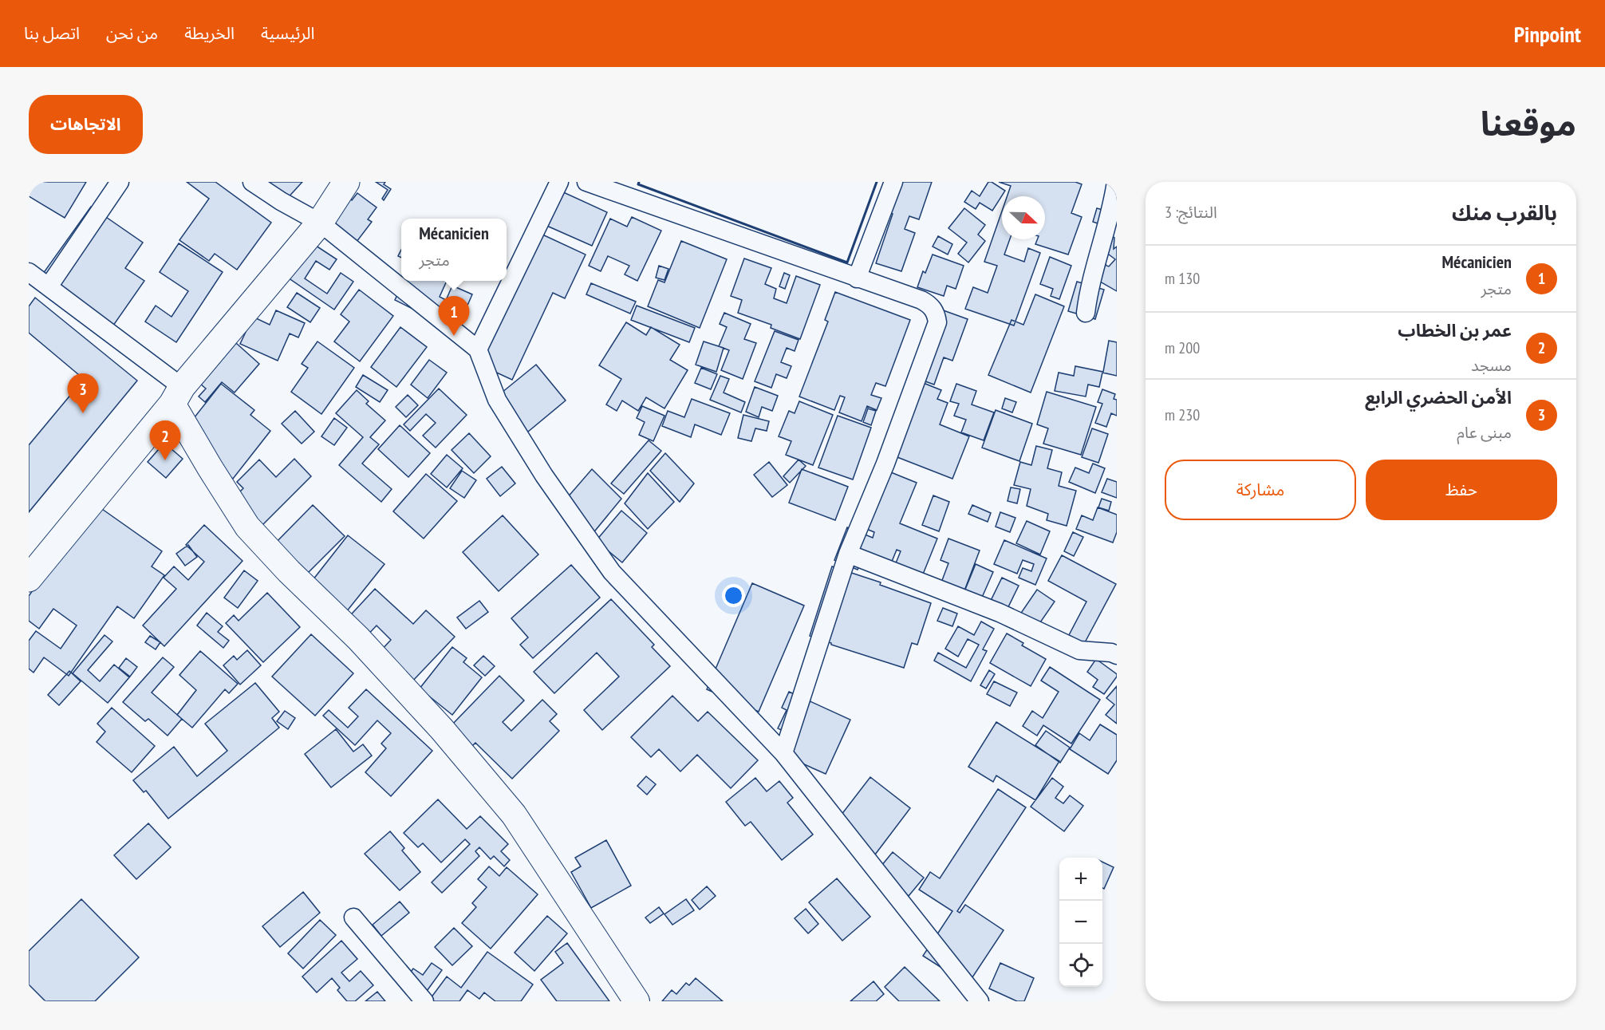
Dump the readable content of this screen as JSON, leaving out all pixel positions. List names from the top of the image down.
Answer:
{
  "north": "right",
  "page": {
    "header": "Pinpoint",
    "nav": [
      "الرئيسية",
      "الخريطة",
      "من نحن",
      "اتصل بنا"
    ],
    "title": "موقعنا",
    "buttons": [
      "الاتجاهات",
      ["حفظ", "مشاركة"]
    ],
    "heading": ["بالقرب منك", "النتائج: 3"],
    "popup": ["Mécanicien", "متجر"],
    "list": [
      {
        "mark": "1",
        "name": "Mécanicien",
        "note": "متجر",
        "value": "130 m"
      },
      {
        "mark": "2",
        "name": "عمر بن الخطاب",
        "note": "مسجد",
        "value": "200 m"
      },
      {
        "mark": "3",
        "name": "الأمن الحضري الرابع",
        "note": "مبنى عام",
        "value": "230 m"
      }
    ],
    "pins": ["1", "3", "2"],
    "map_buttons": ["+", "−"]
  }
}
